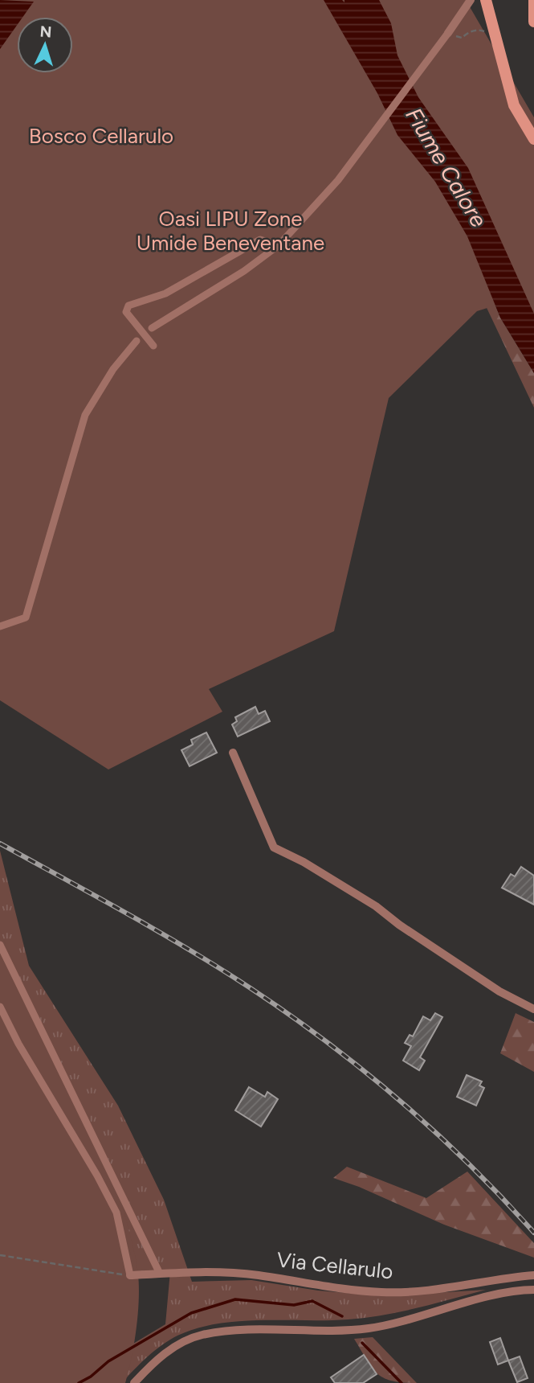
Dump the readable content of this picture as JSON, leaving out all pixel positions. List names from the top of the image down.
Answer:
{
  "streets": {
    "street": ["Via Cellarulo"]
  },
  "water": ["Fiume Calore"],
  "parks": ["Bosco Cellarulo", "Oasi LIPU Zone Umide Beneventane"],
  "north": "top"
}
